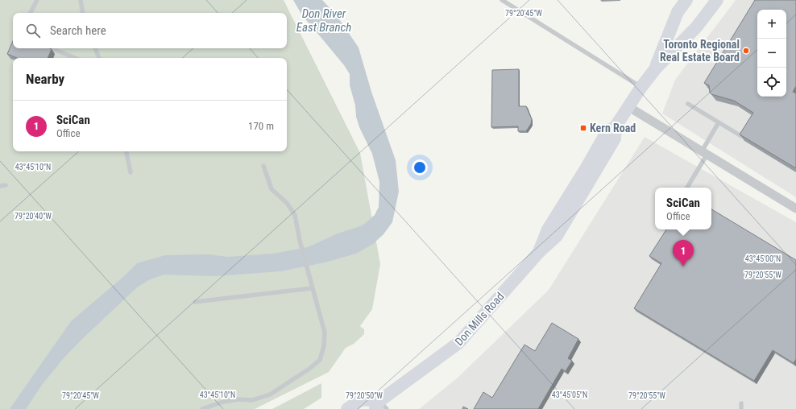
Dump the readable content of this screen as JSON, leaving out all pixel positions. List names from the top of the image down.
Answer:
{
  "streets": {
    "main road": ["Don Mills Road"]
  },
  "water": ["Don River East Branch"],
  "places": {
    "other": ["Toronto Regional Real Estate Board"],
    "transit": ["Kern Road"]
  },
  "page": {
    "map_buttons": ["+", "−"],
    "search": "Search here",
    "heading": "Nearby",
    "list": [
      {
        "mark": "1",
        "name": "SciCan",
        "note": "Office",
        "value": "170 m"
      }
    ],
    "popup": ["SciCan", "Office"],
    "pins": "1"
  },
  "coordinates": [
    "79°20'45\"W",
    "43°45'10\"N",
    "79°20'40\"W",
    "43°45'00\"N",
    "79°20'55\"W",
    "43°45'05\"N",
    "79°20'50\"W"
  ]
}
